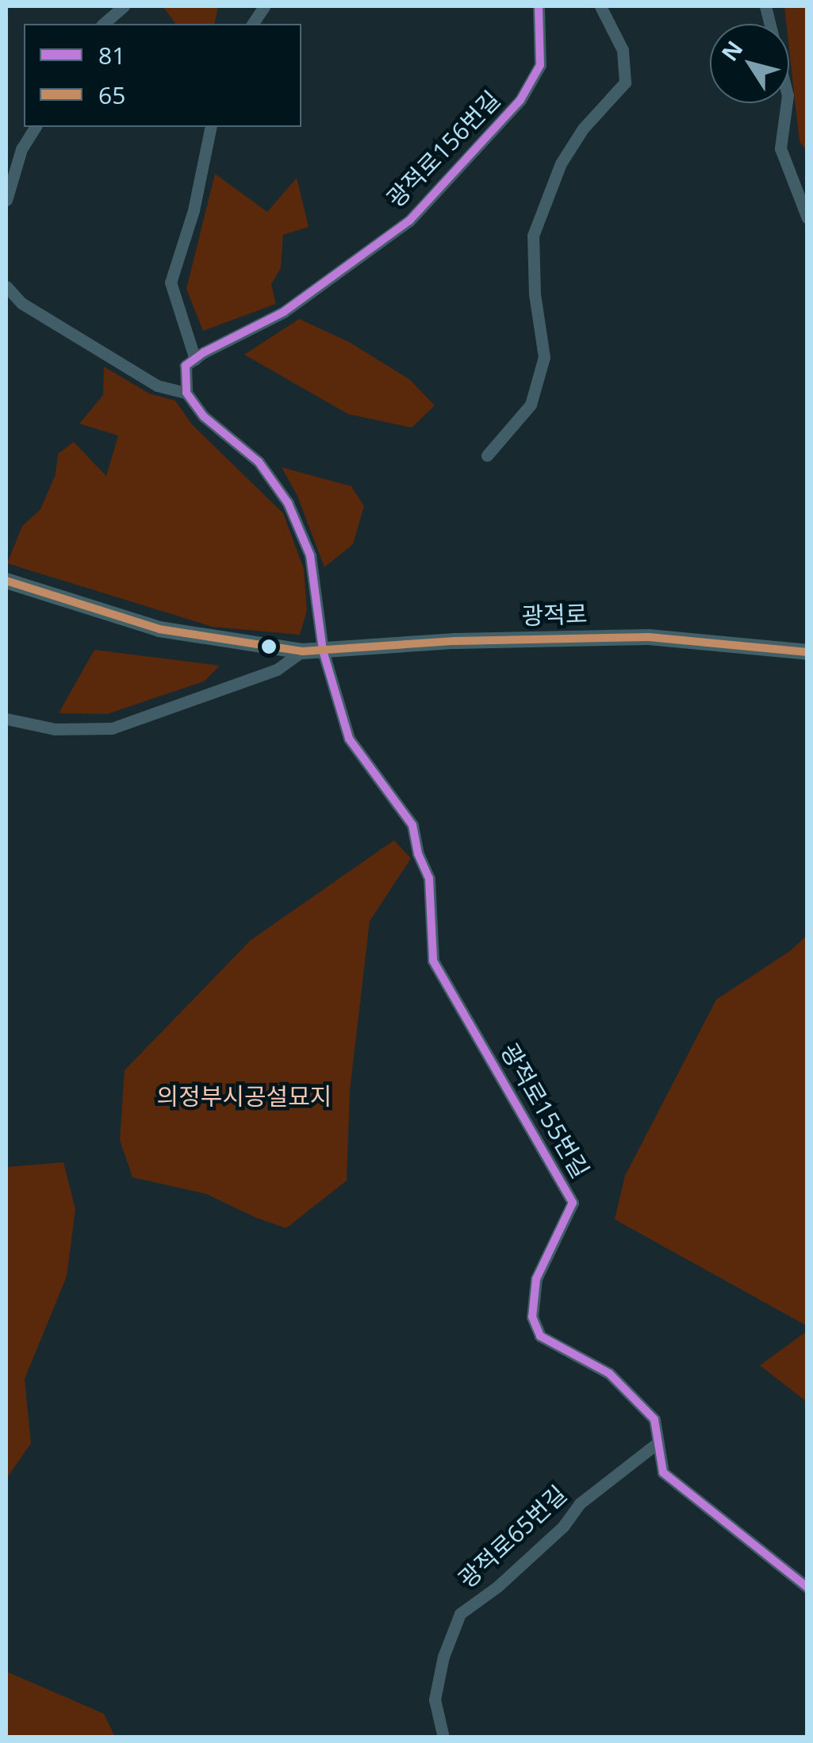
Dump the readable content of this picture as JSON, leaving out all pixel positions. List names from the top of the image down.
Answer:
{
  "streets": {
    "main road": ["광적로"],
    "street": ["광적로156번길", "광적로155번길", "광적로65번길"]
  },
  "crossings": [
    ["광적로", "광적로155번길"],
    ["광적로155번길", "광적로65번길"]
  ],
  "parks": ["의정부시공설묘지"],
  "lines": ["transit line 81", "transit line 65"],
  "legend": ["81", "65"],
  "north": "top left"
}
